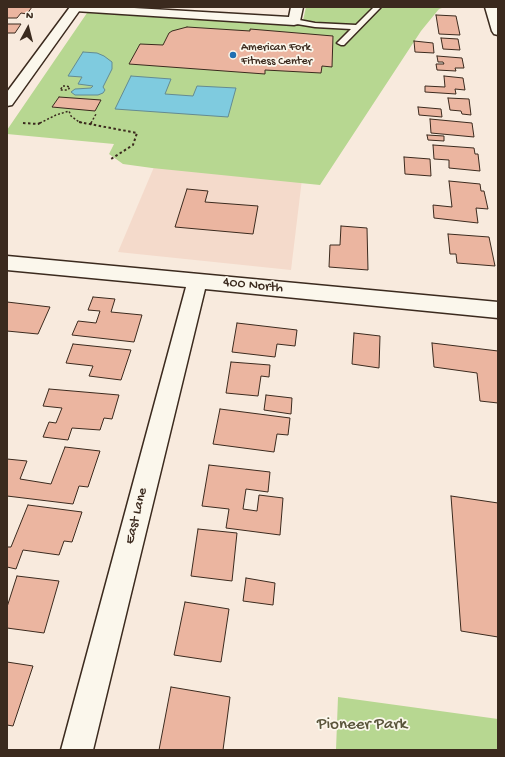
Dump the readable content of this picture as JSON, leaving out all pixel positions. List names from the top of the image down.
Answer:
{
  "streets": {
    "street": ["400 North", "East Lane"]
  },
  "crossings": [
    ["400 North", "East Lane"]
  ],
  "parks": ["Pioneer Park"],
  "places": ["American Fork Fitness Center"],
  "north": "top"
}
